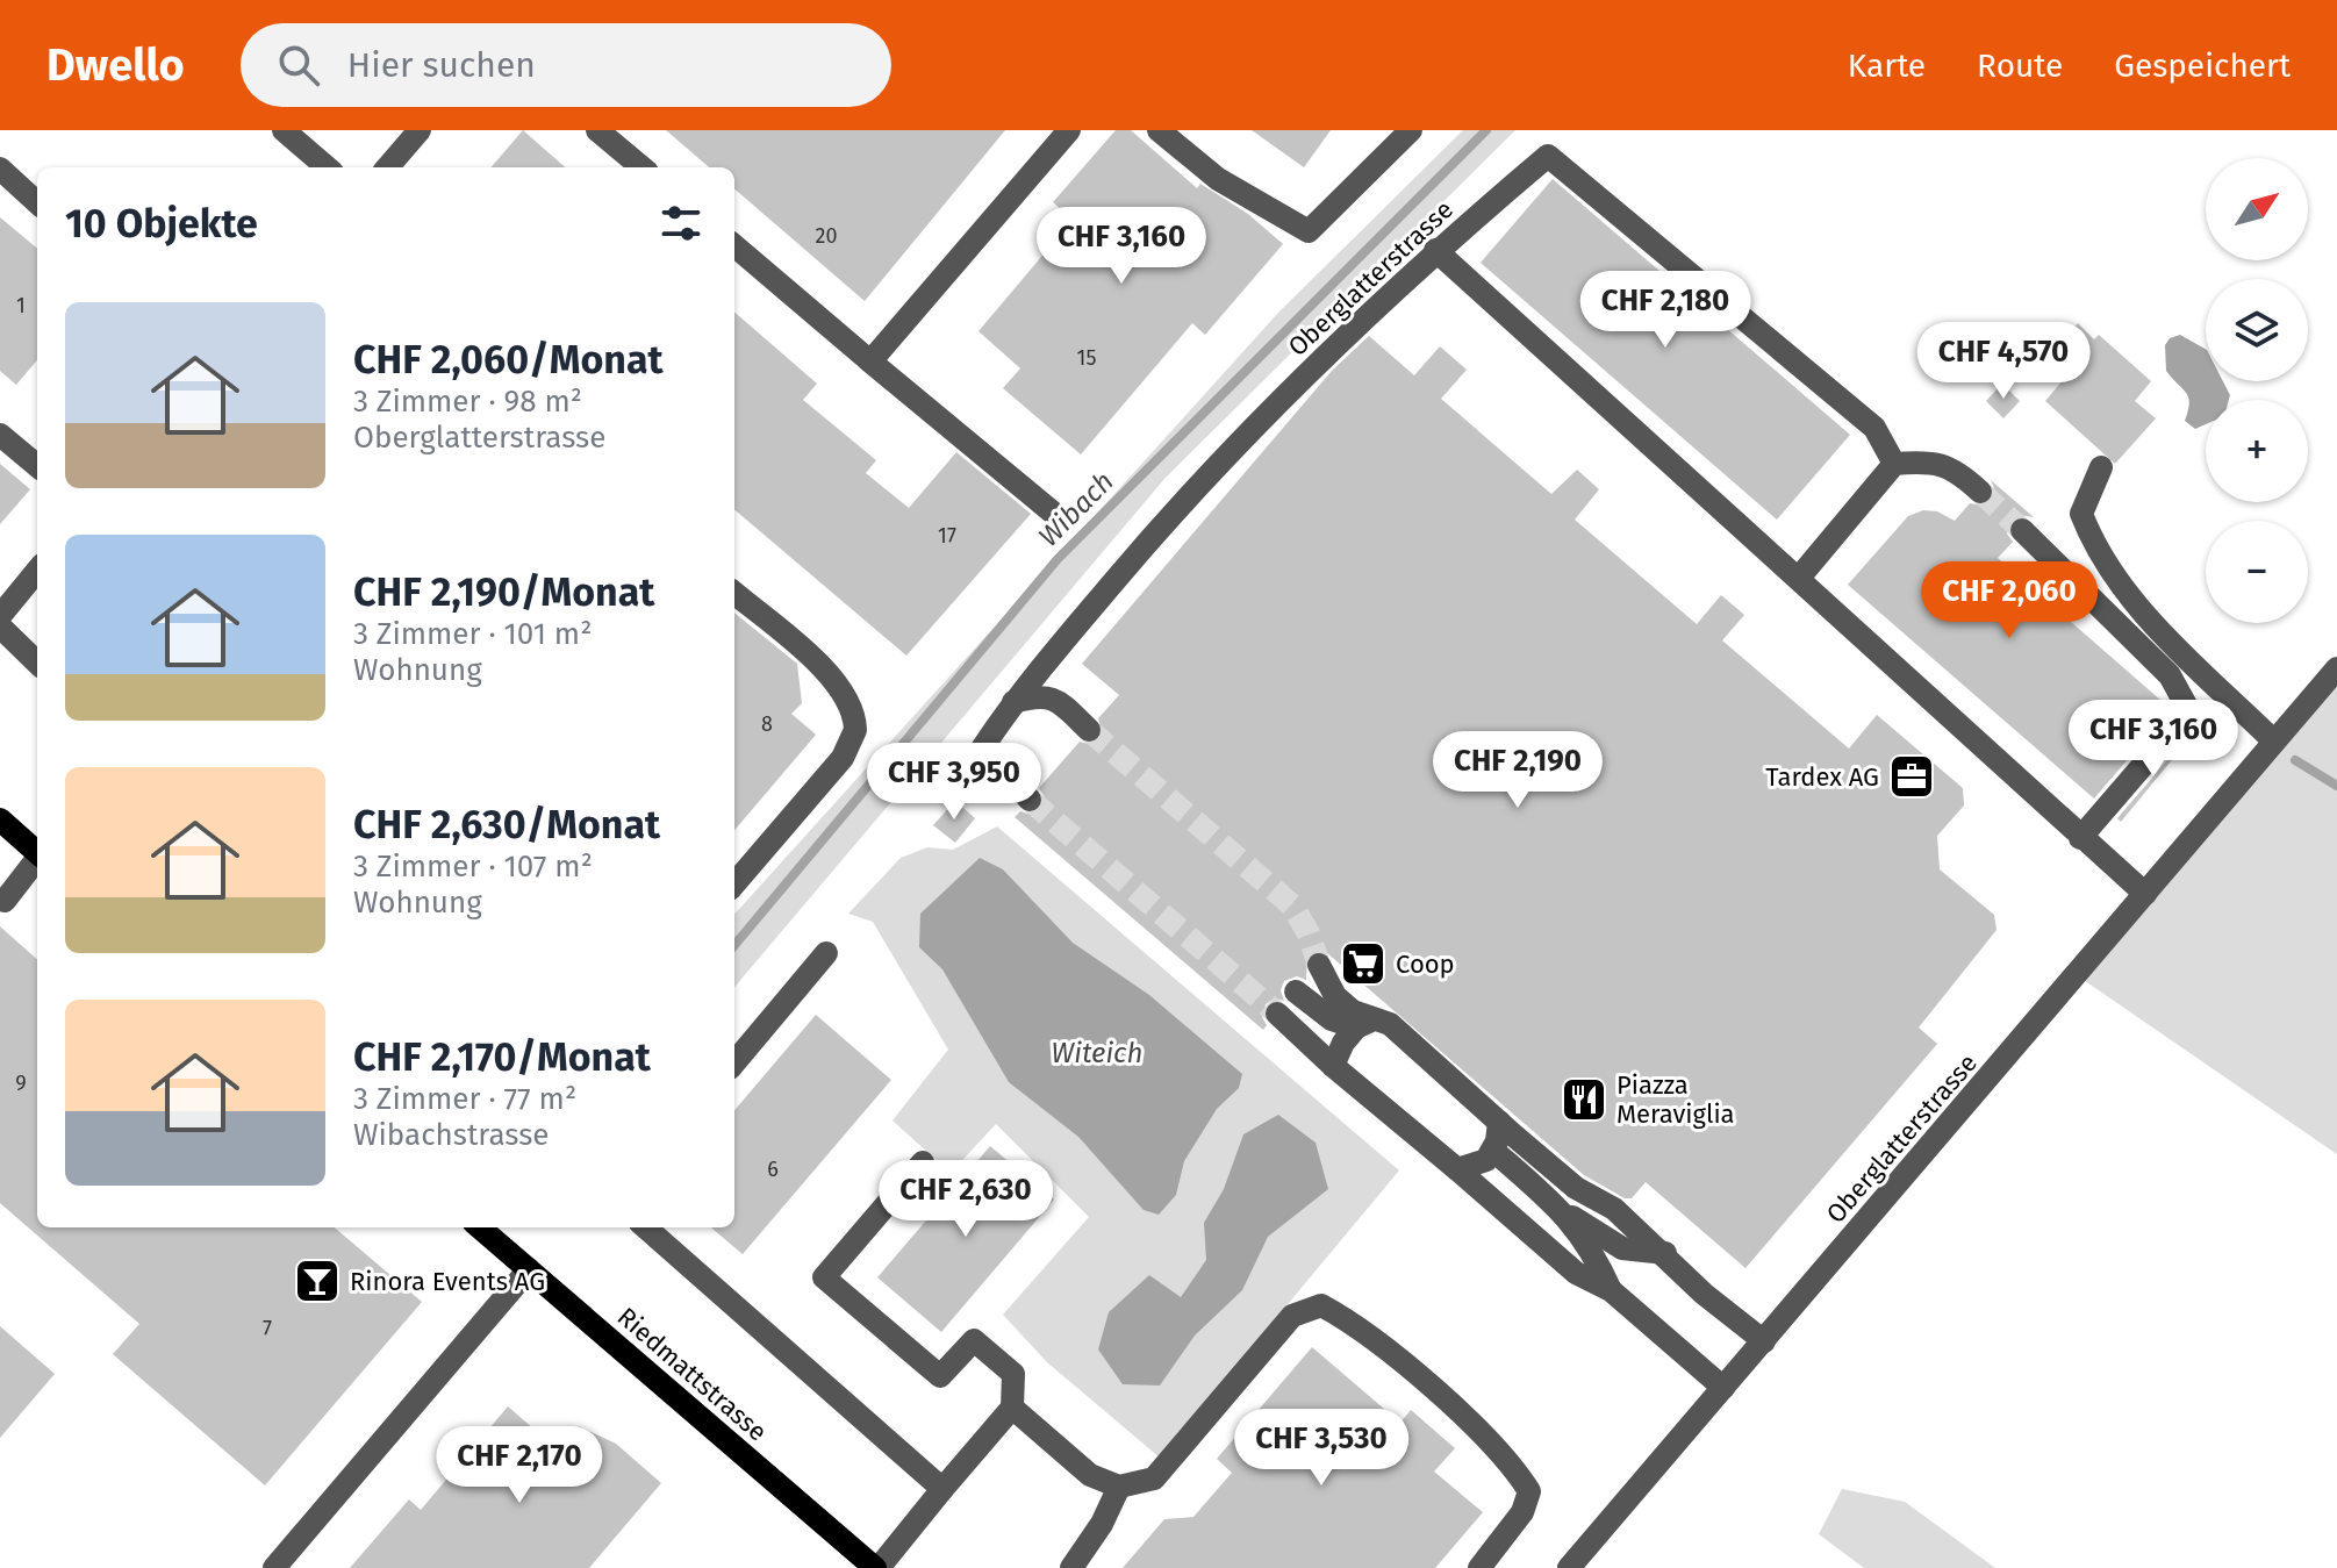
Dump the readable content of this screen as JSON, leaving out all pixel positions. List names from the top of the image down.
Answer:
{
  "streets": {
    "main road": ["Riedmattstrasse"],
    "street": ["Oberglatterstrasse"]
  },
  "water": ["Wibach", "Witeich"],
  "places": {
    "office": ["Tardex AG"],
    "supermarket": ["Coop"],
    "restaurant": ["Piazza Meraviglia"],
    "bar": ["Rinora Events AG"]
  },
  "house_numbers": [
    "20",
    "1",
    "15",
    "17",
    "8",
    "9",
    "6",
    "7"
  ],
  "north": "top right",
  "page": {
    "header": "Dwello",
    "search": "Hier suchen",
    "nav": ["Karte", "Route", "Gespeichert"],
    "map_buttons": ["+", "−"],
    "heading": "10 Objekte",
    "price": [
      "CHF 3,160",
      "CHF 2,180",
      "CHF 4,570",
      "CHF 2,060",
      "CHF 3,160",
      "CHF 2,190",
      "CHF 3,950",
      "CHF 2,630",
      "CHF 3,530",
      "CHF 2,170"
    ],
    "list": [
      {
        "name": "CHF 2,060/Monat",
        "note": "3 Zimmer · 98 m² · Oberglatterstrasse"
      },
      {
        "name": "CHF 2,190/Monat",
        "note": "3 Zimmer · 101 m² · Wohnung"
      },
      {
        "name": "CHF 2,630/Monat",
        "note": "3 Zimmer · 107 m² · Wohnung"
      },
      {
        "name": "CHF 2,170/Monat",
        "note": "3 Zimmer · 77 m² · Wibachstrasse"
      }
    ]
  }
}
